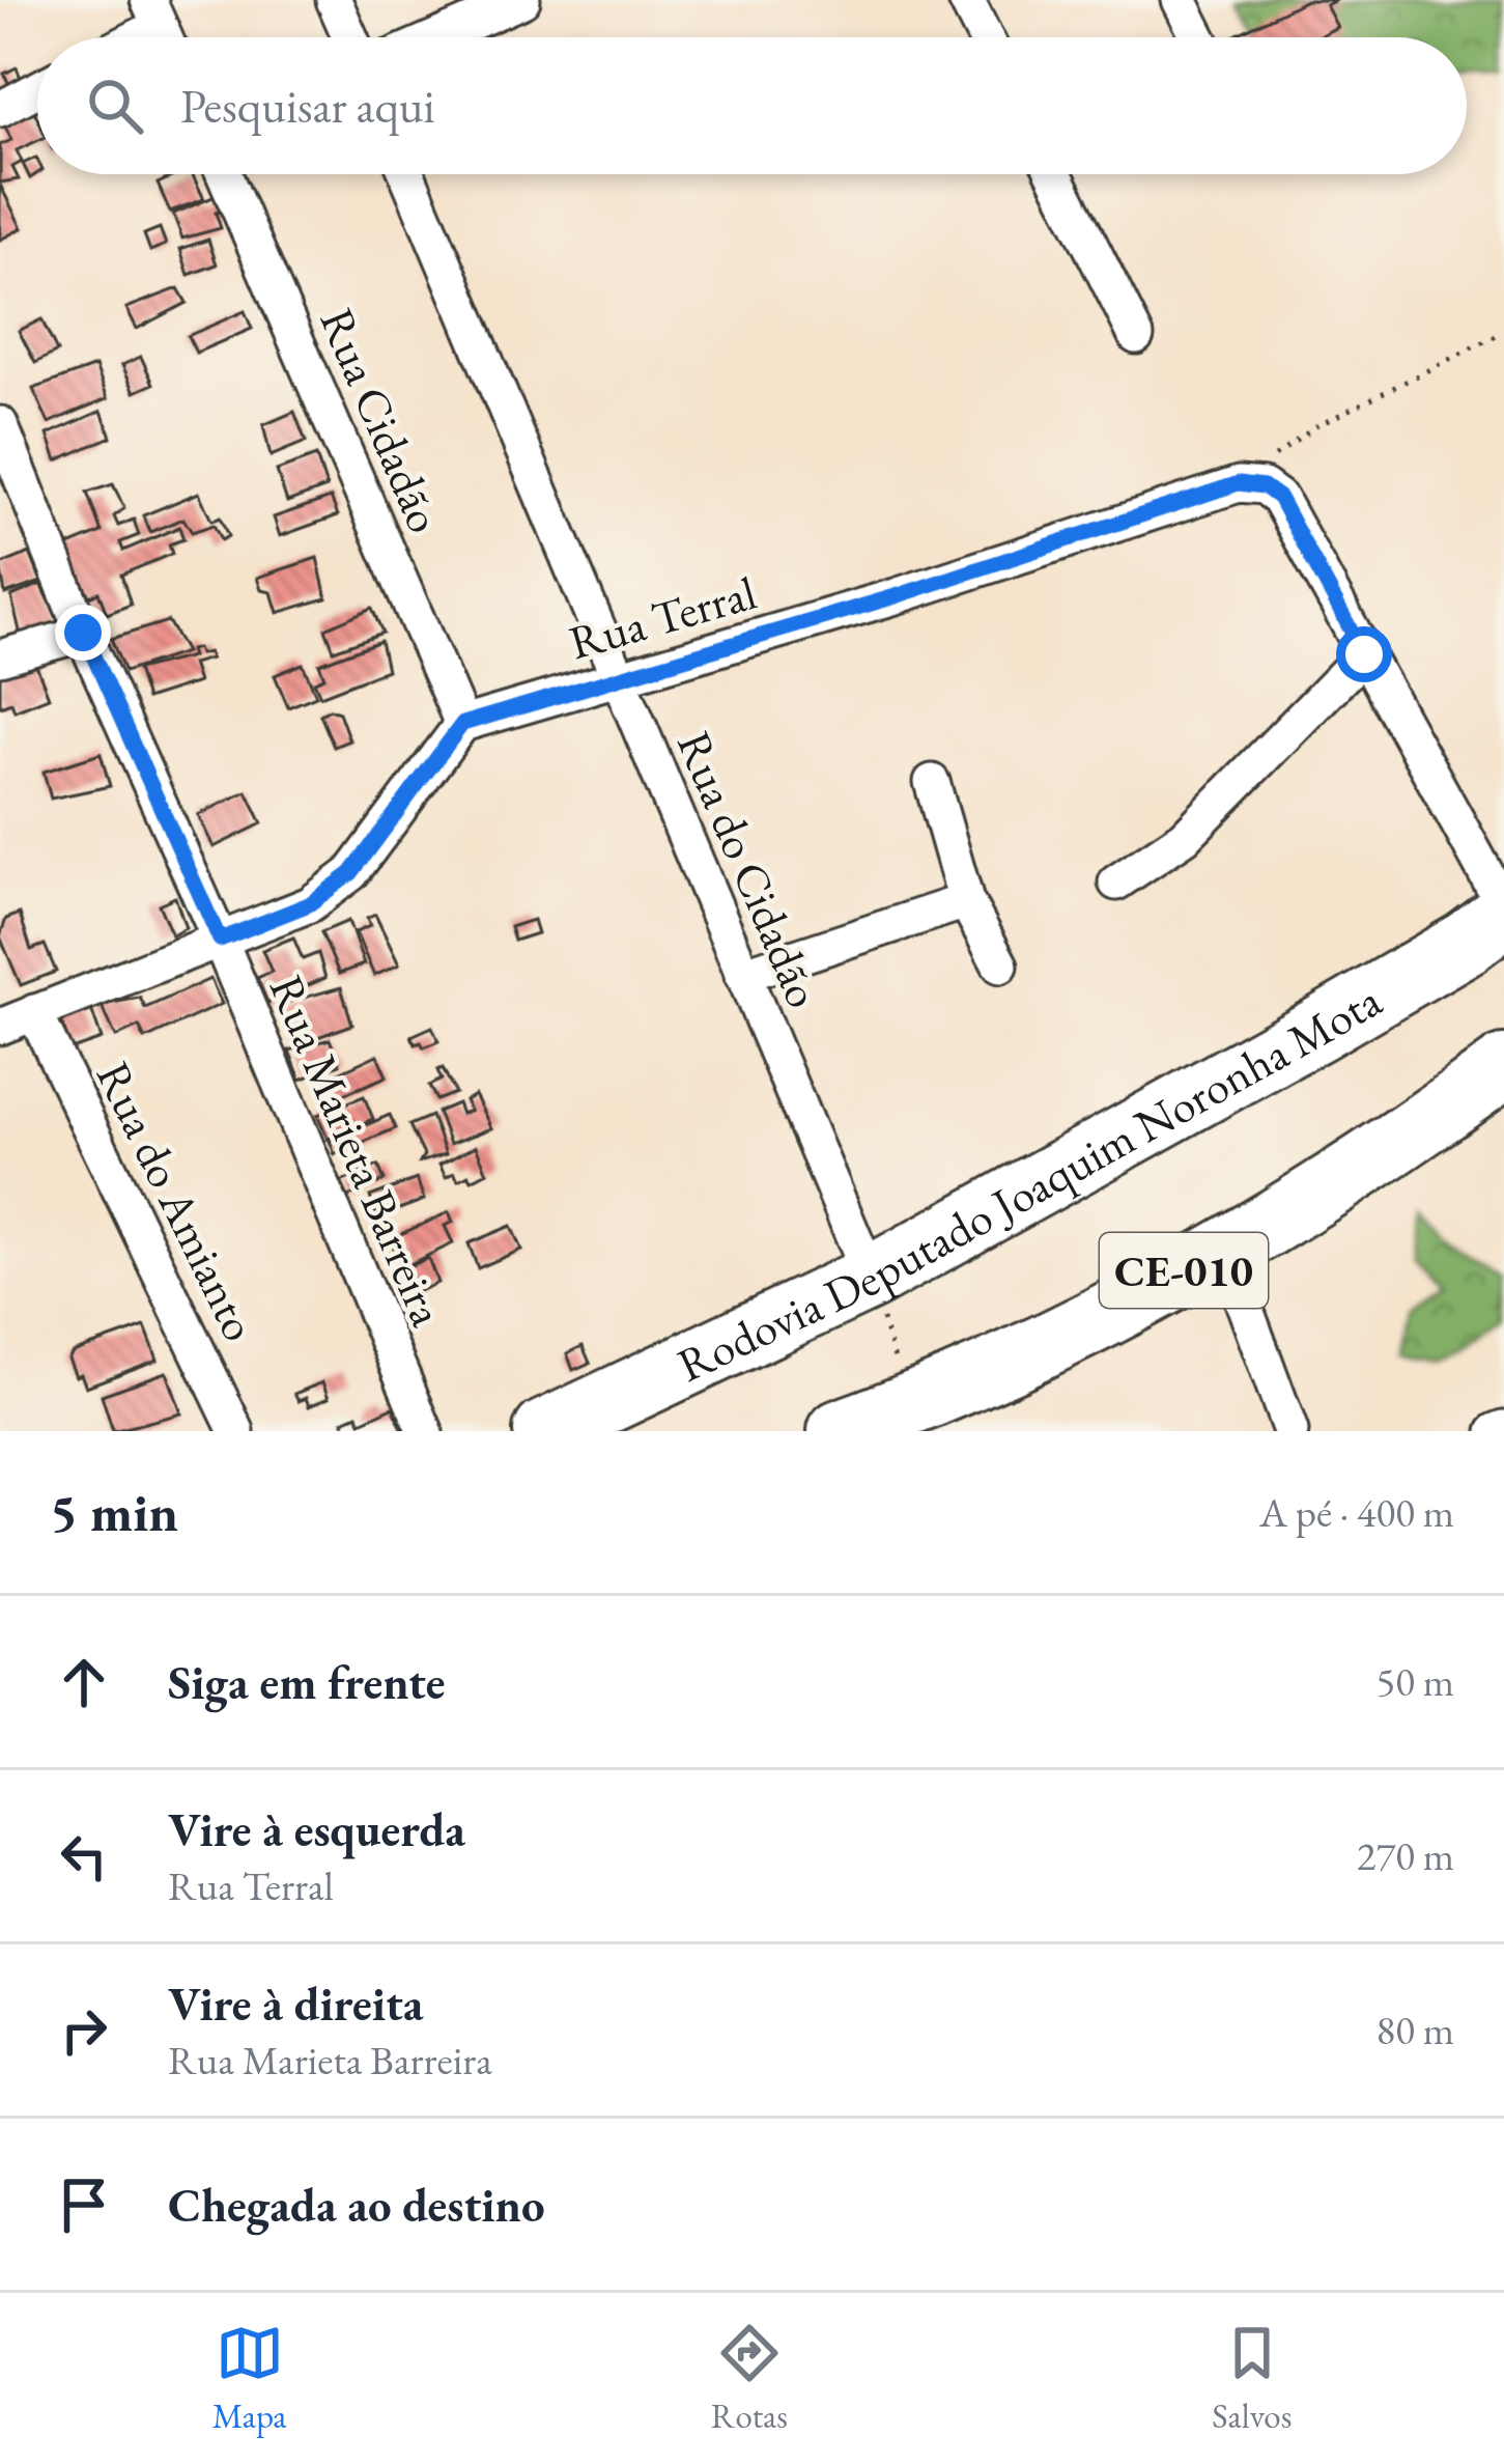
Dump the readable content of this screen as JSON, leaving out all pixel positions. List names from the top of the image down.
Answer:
{
  "streets": {
    "highway": ["Rodovia Deputado Joaquim Noronha Mota", "CE-010"],
    "street": [
      "Rua Cidadão",
      "Rua Terral",
      "Rua do Cidadão",
      "Rua Marieta Barreira",
      "Rua do Amianto"
    ]
  },
  "crossings": [
    ["Rua Cidadão", "Rua Terral"],
    ["Rua Terral", "Rua do Cidadão"],
    ["Rua do Cidadão", "Rodovia Deputado Joaquim Noronha Mota"]
  ],
  "page": {
    "search": "Pesquisar aqui",
    "heading": ["5 min", "A pé · 400 m"],
    "list": [
      ["Siga em frente", "50 m"],
      ["Vire à esquerda", "Rua Terral", "270 m"],
      ["Vire à direita", "Rua Marieta Barreira", "80 m"],
      "Chegada ao destino"
    ],
    "nav": ["Mapa", "Rotas", "Salvos"]
  }
}
